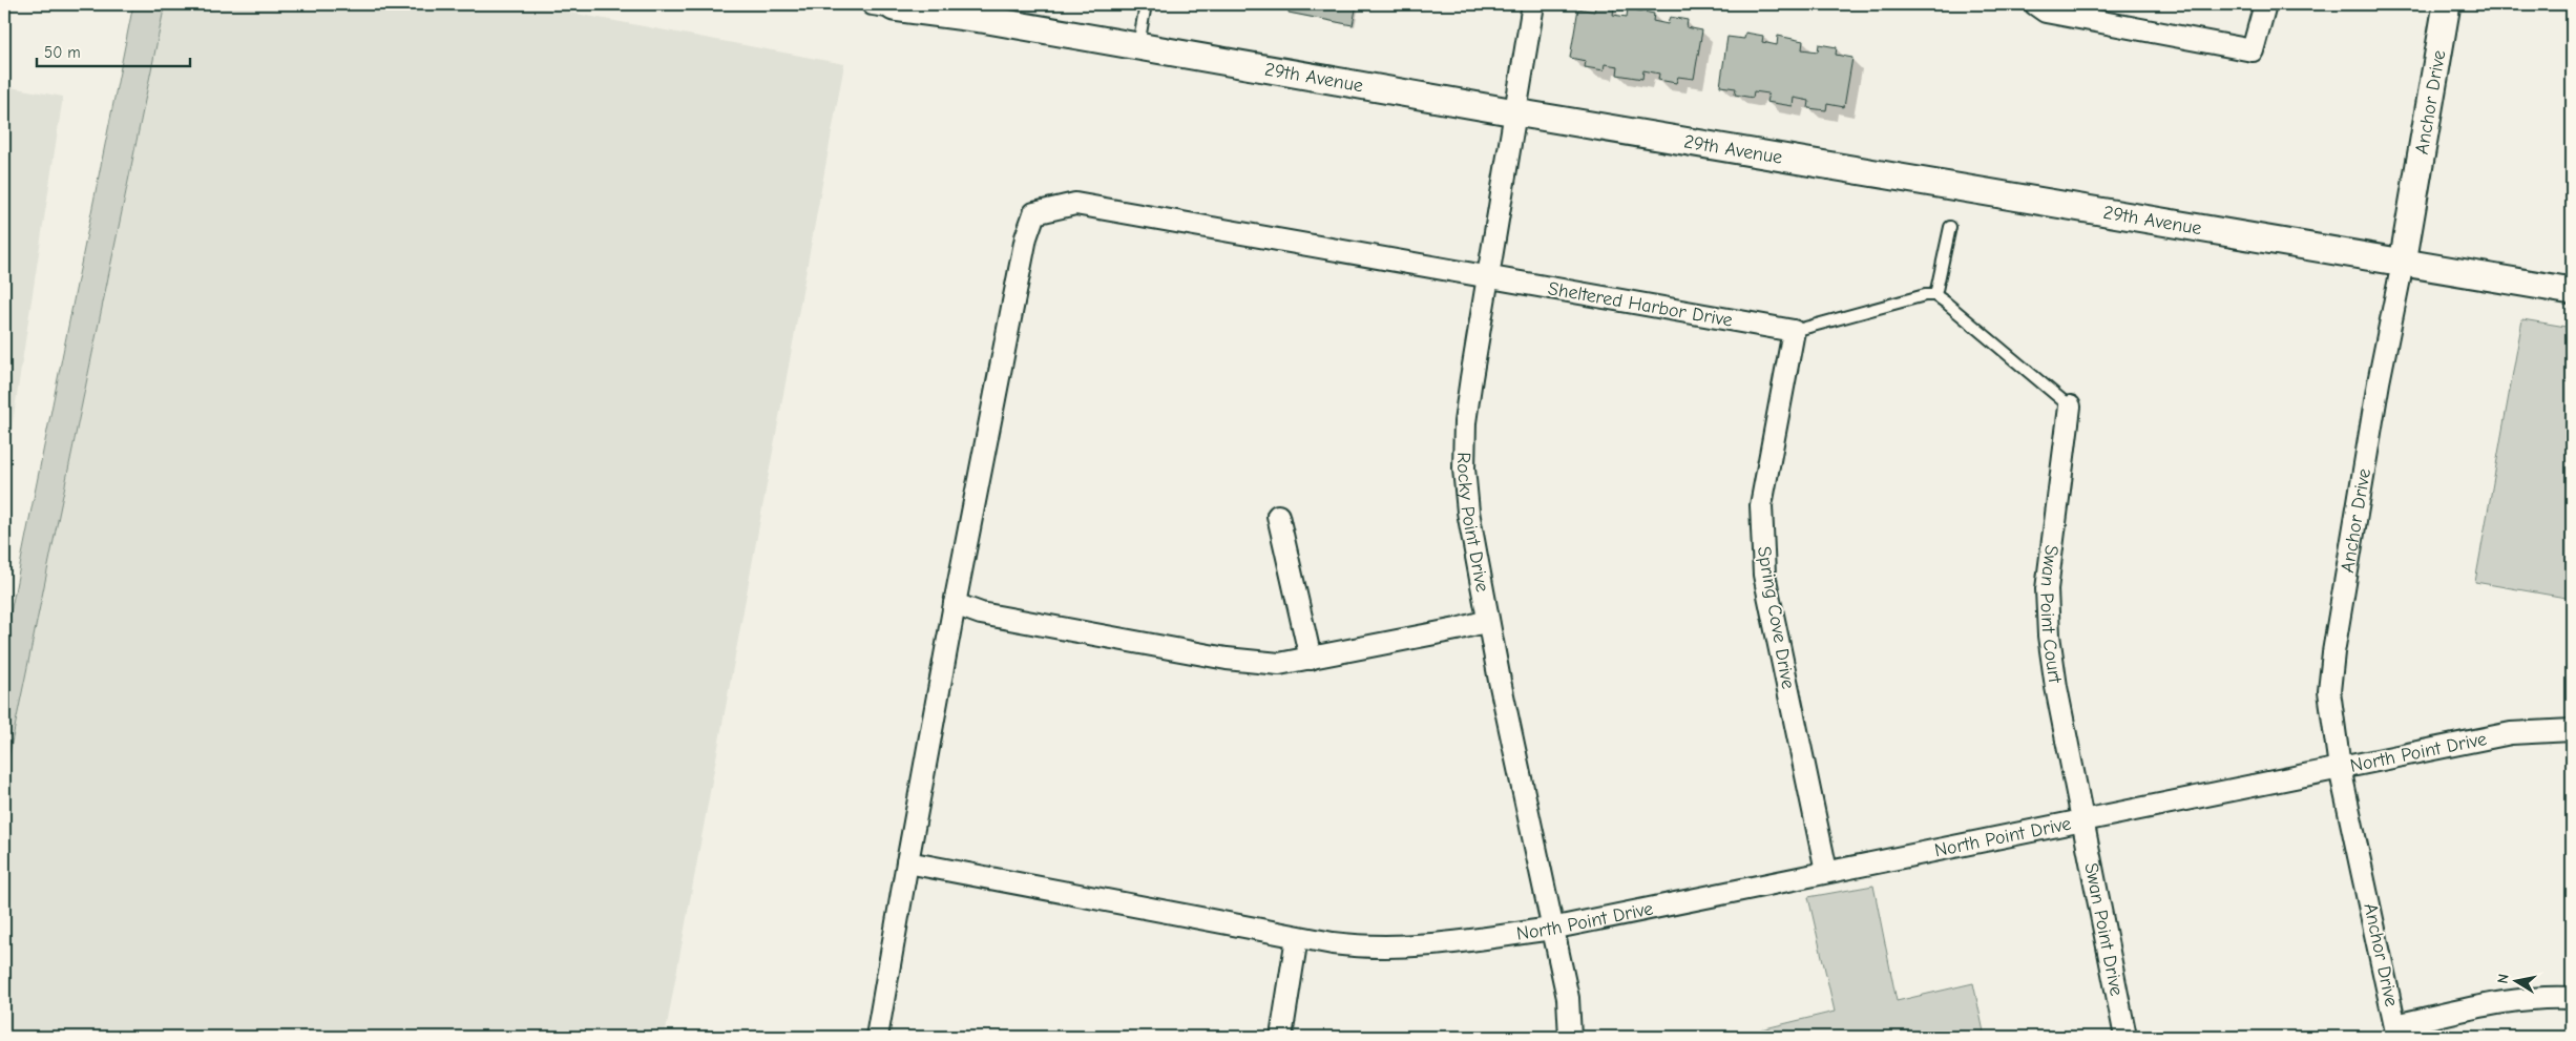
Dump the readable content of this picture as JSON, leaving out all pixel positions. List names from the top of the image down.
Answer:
{
  "streets": {
    "street": [
      "29th Avenue",
      "Anchor Drive",
      "Sheltered Harbor Drive",
      "Rocky Point Drive",
      "Swan Point Court",
      "Spring Cove Drive",
      "North Point Drive",
      "Swan Point Drive"
    ]
  },
  "crossings": [
    ["29th Avenue", "Anchor Drive"],
    ["29th Avenue", "Rocky Point Drive"],
    ["Anchor Drive", "North Point Drive"],
    ["Sheltered Harbor Drive", "Rocky Point Drive"],
    ["Sheltered Harbor Drive", "Spring Cove Drive"],
    ["Rocky Point Drive", "North Point Drive"],
    ["Swan Point Court", "North Point Drive"],
    ["Swan Point Court", "Swan Point Drive"],
    ["Spring Cove Drive", "North Point Drive"],
    ["North Point Drive", "Swan Point Drive"]
  ],
  "scale_bar": "50 m",
  "north": "left"
}
